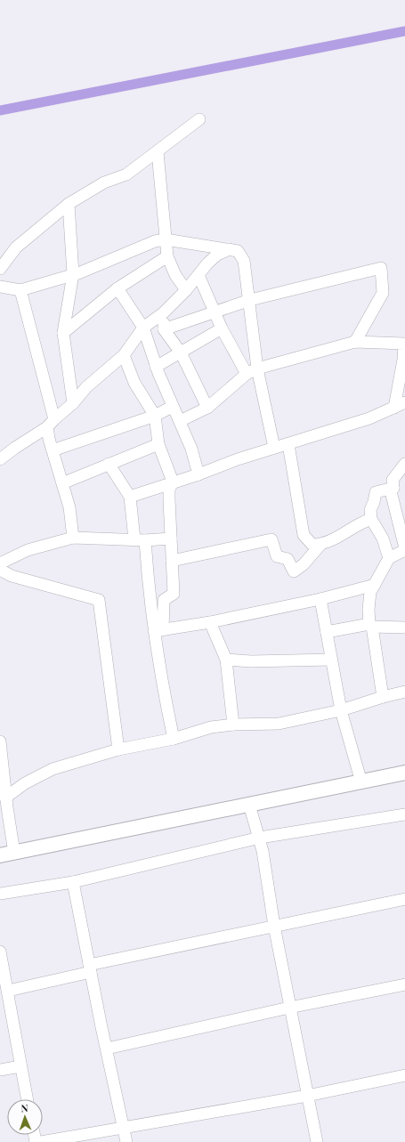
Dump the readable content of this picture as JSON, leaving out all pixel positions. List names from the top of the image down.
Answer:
{
  "north": "top"
}
